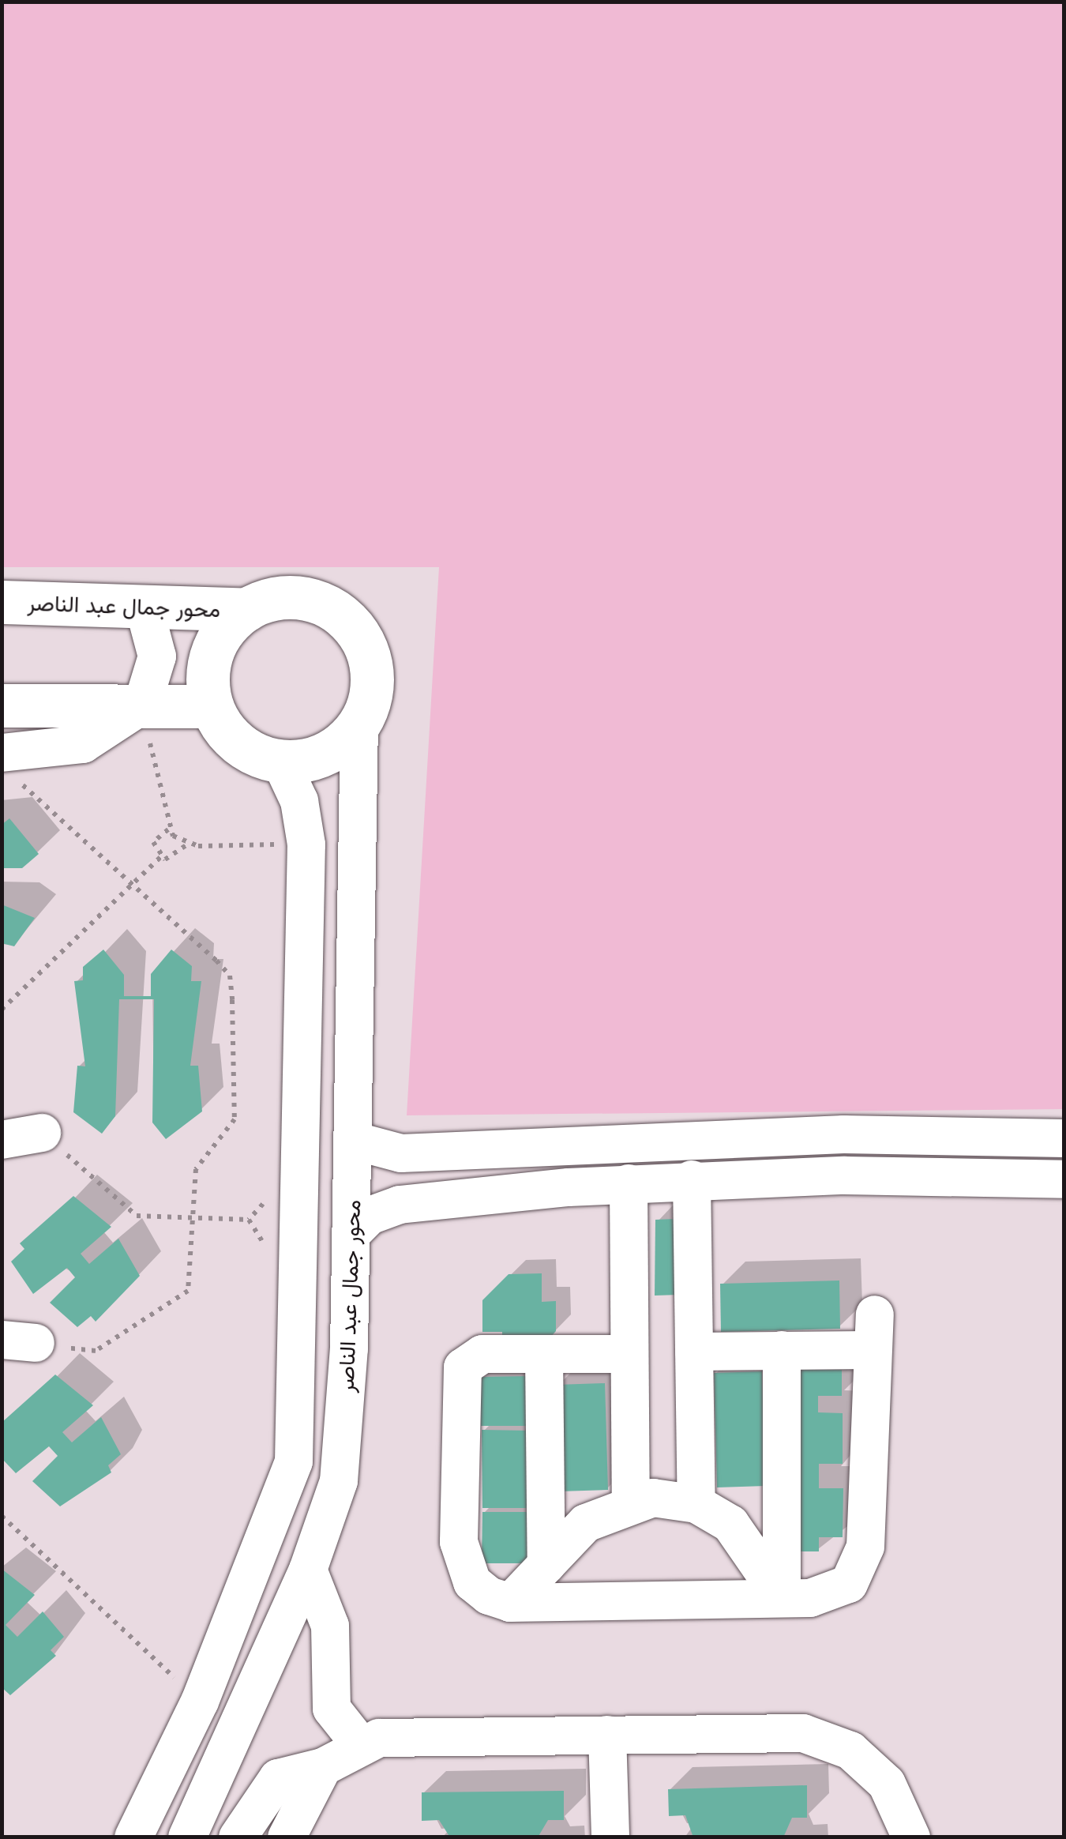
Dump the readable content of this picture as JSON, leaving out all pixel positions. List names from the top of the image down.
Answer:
{
  "streets": {
    "main road": ["محور جمال عبد الناصر"]
  }
}
